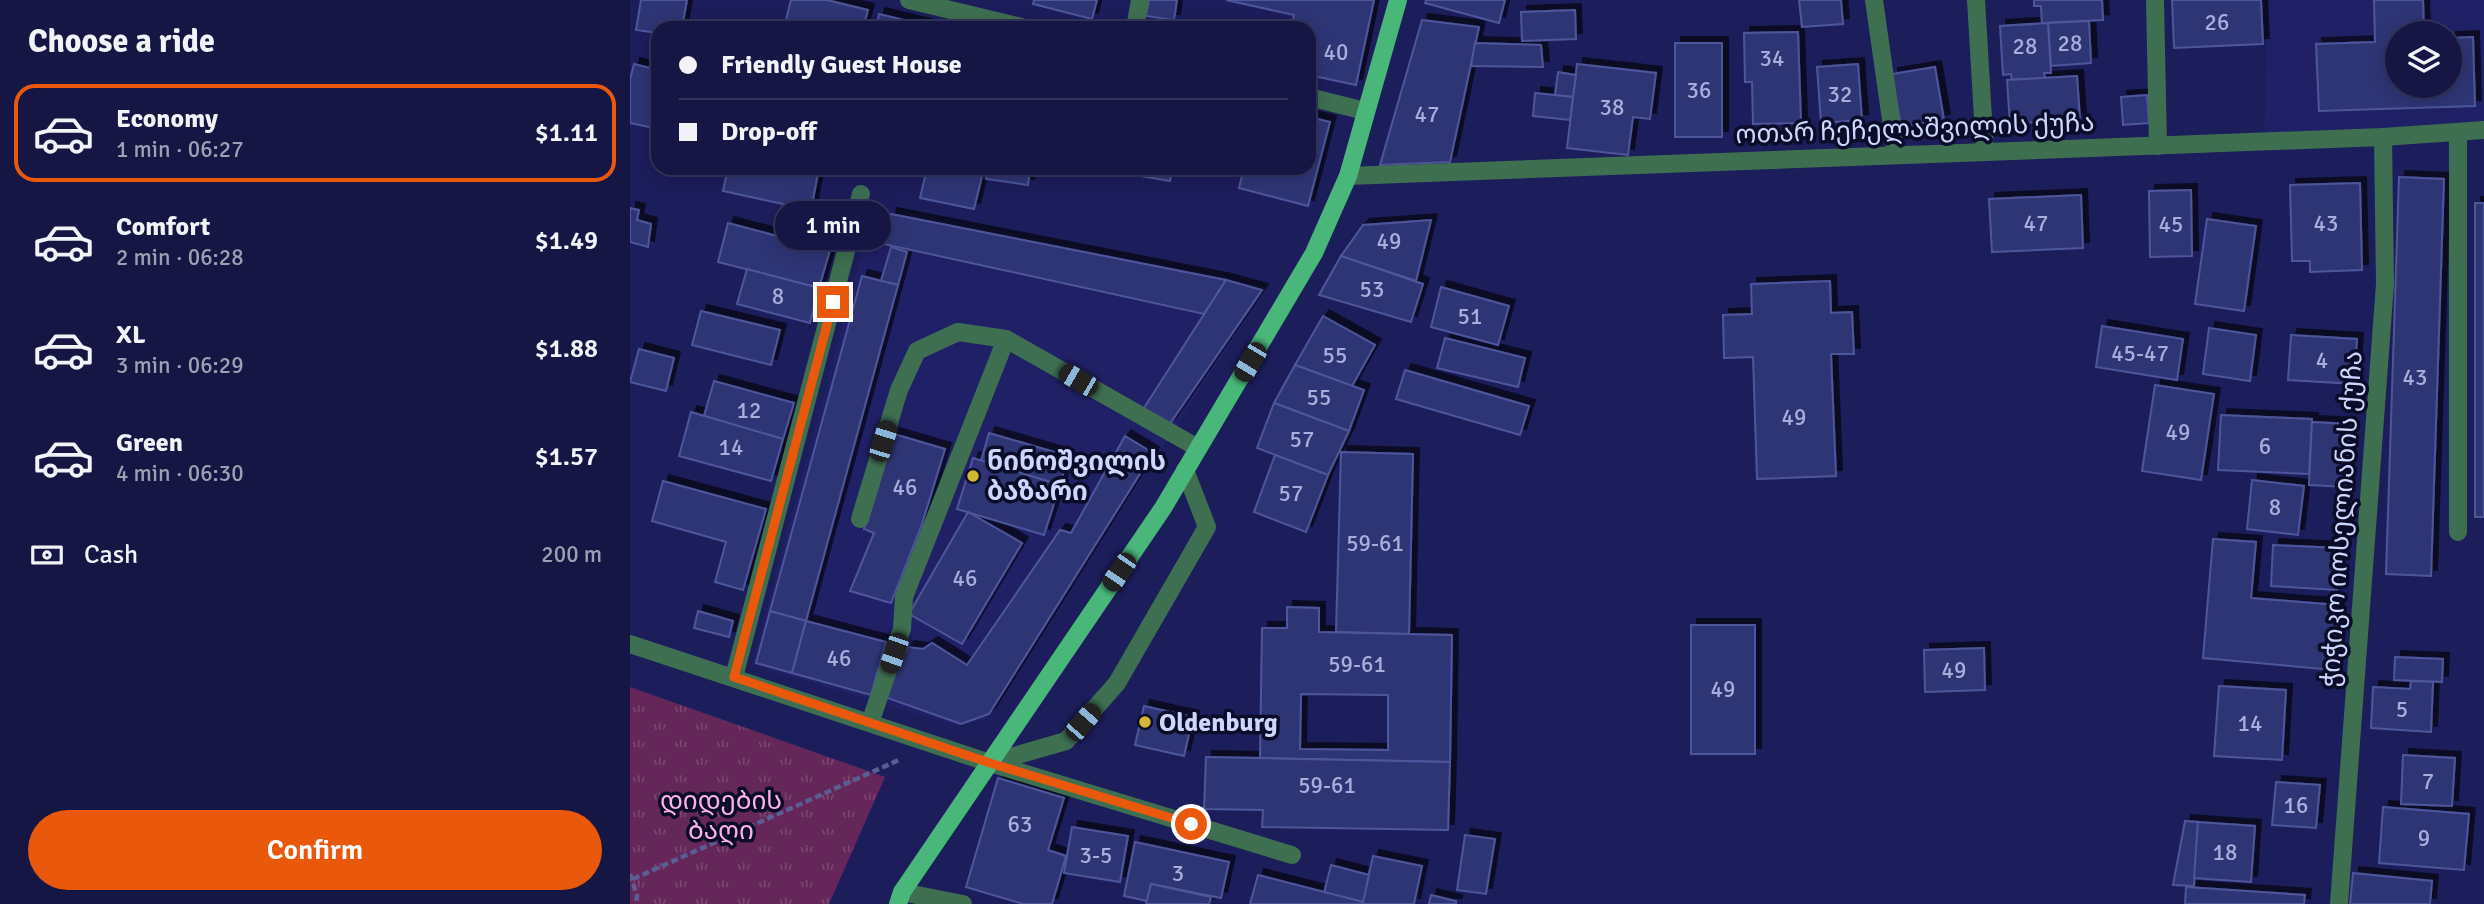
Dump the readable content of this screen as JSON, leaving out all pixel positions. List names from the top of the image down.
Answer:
{
  "streets": {
    "street": ["ოთარ ჩეჩელაშვილის ქუჩა", "ჭიჭიკო იოსელიანის ქუჩა"]
  },
  "crossings": [
    ["ოთარ ჩეჩელაშვილის ქუჩა", "ჭიჭიკო იოსელიანის ქუჩა"]
  ],
  "parks": ["დიდების ბაღი"],
  "places": ["ნინოშვილის ბაზარი", "Oldenburg"],
  "house_numbers": [
    "26",
    "28",
    "28",
    "40",
    "34",
    "36",
    "32",
    "38",
    "47",
    "47",
    "43",
    "45",
    "49",
    "53",
    "8",
    "51",
    "45-47",
    "55",
    "4",
    "43",
    "55",
    "12",
    "49",
    "49",
    "57",
    "6",
    "14",
    "46",
    "57",
    "8",
    "59-61",
    "46",
    "46",
    "59-61",
    "49",
    "49",
    "5",
    "14",
    "7",
    "59-61",
    "16",
    "63",
    "9",
    "18",
    "3-5",
    "3"
  ],
  "page": {
    "heading": "Choose a ride",
    "banner": ["Friendly Guest House", "Drop-off"],
    "list": [
      {
        "name": "Economy",
        "note": "1 min · 06:27",
        "value": "$1.11"
      },
      {
        "name": "Comfort",
        "note": "2 min · 06:28",
        "value": "$1.49"
      },
      {
        "name": "XL",
        "note": "3 min · 06:29",
        "value": "$1.88"
      },
      {
        "name": "Green",
        "note": "4 min · 06:30",
        "value": "$1.57"
      }
    ],
    "bubble": "1 min",
    "pay": ["Cash", "200 m"],
    "buttons": "Confirm"
  }
}
